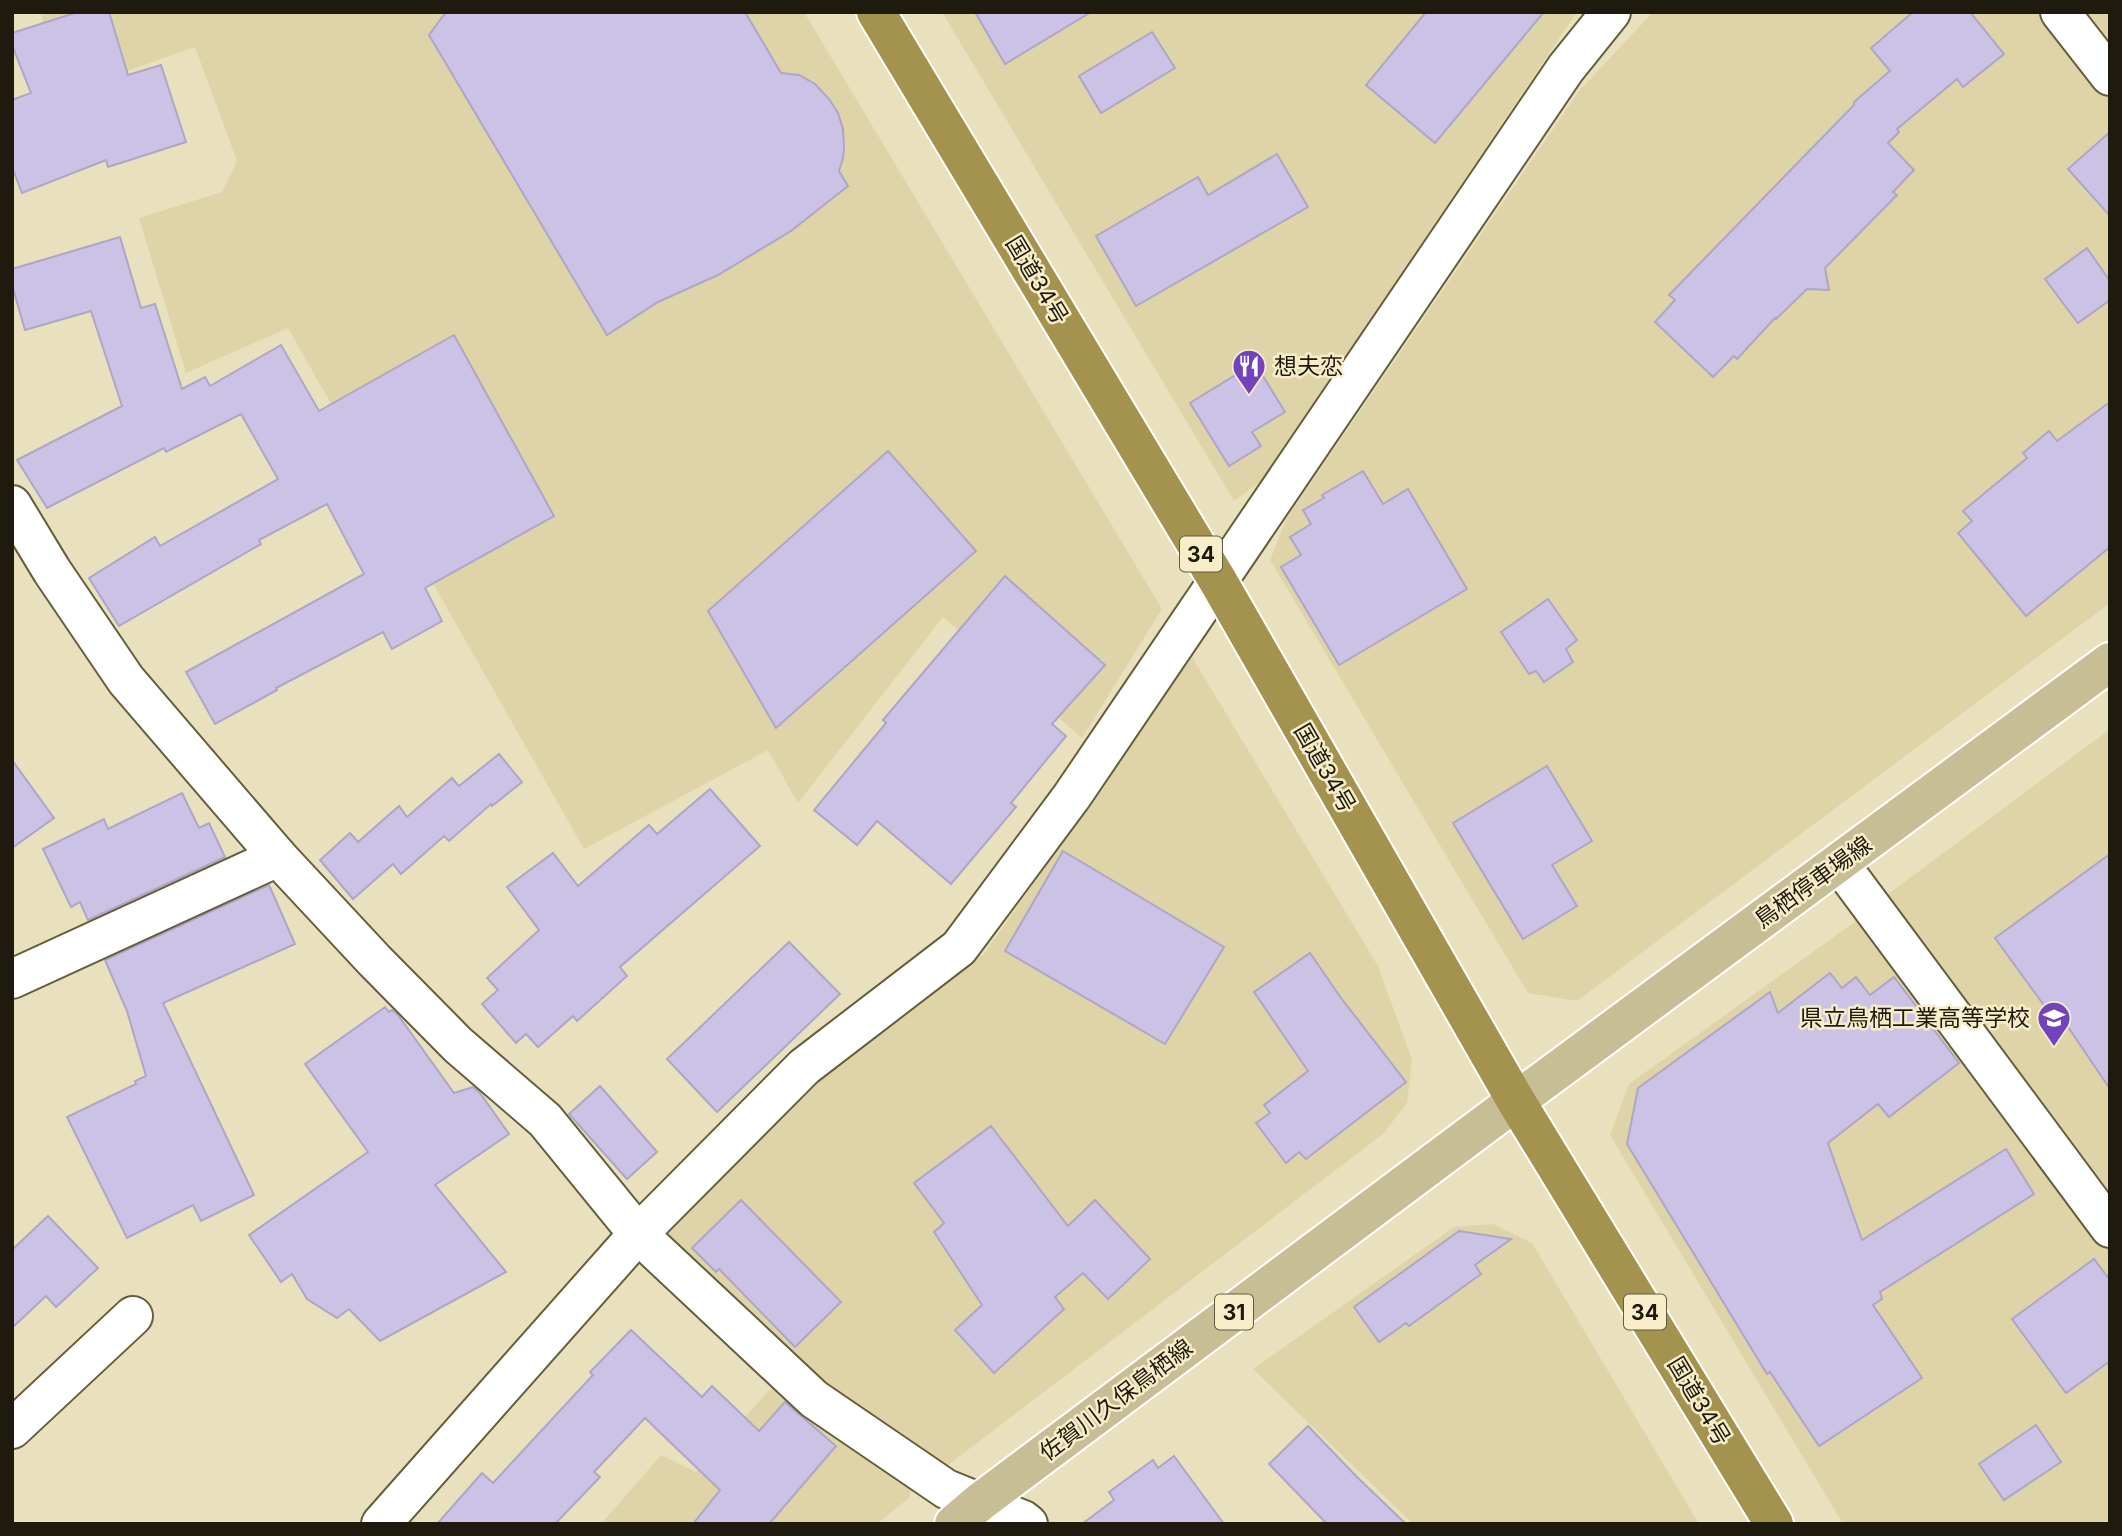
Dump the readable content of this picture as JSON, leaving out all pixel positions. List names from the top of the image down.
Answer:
{
  "streets": {
    "highway": ["国道34号", "34"],
    "main road": ["鳥栖停車場線", "31", "佐賀川久保鳥栖線"]
  },
  "crossings": [
    ["国道34号", "鳥栖停車場線"],
    ["国道34号", "佐賀川久保鳥栖線"],
    ["鳥栖停車場線", "佐賀川久保鳥栖線"]
  ],
  "places": {
    "restaurant": ["想夫恋"],
    "school or university": ["県立鳥栖工業高等学校"]
  }
}
